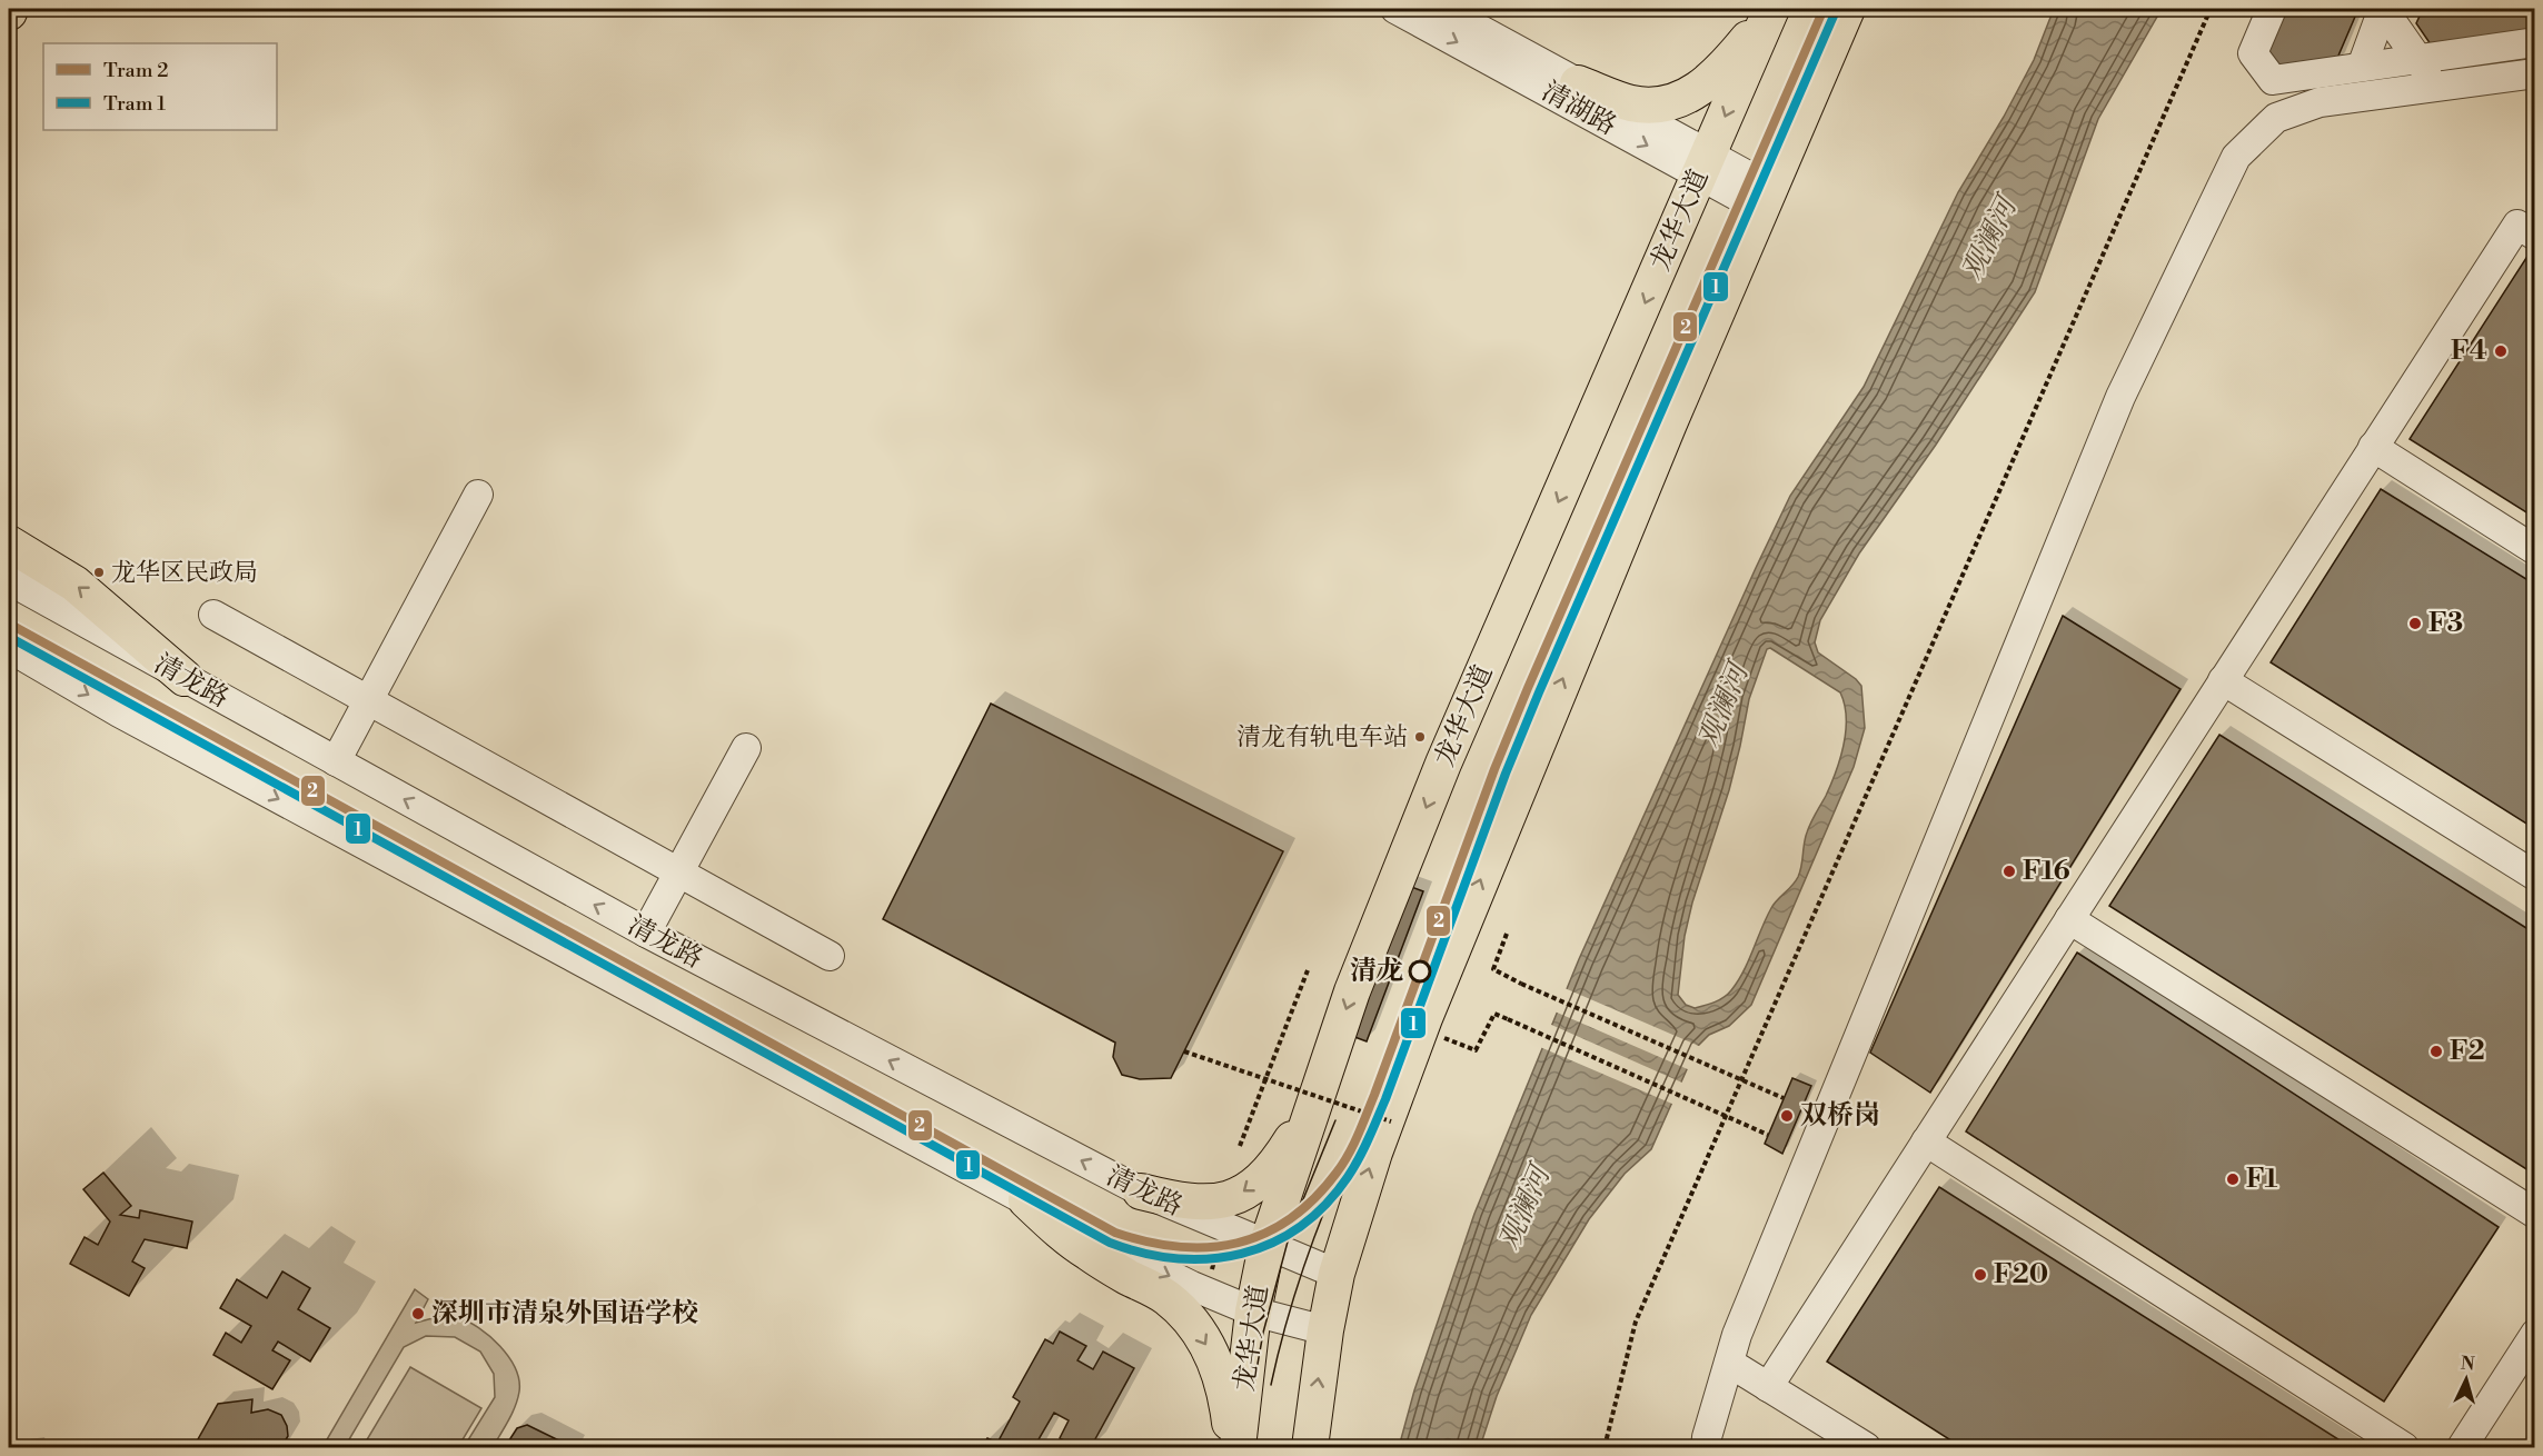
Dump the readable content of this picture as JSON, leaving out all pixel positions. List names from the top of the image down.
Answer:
{
  "streets": {
    "main road": ["龙华大道"],
    "street": ["清湖路", "清龙路"]
  },
  "crossings": [
    ["清湖路", "龙华大道"],
    ["龙华大道", "清龙路"]
  ],
  "water": ["观澜河"],
  "places": [
    "F4",
    "龙华区民政局",
    "F3",
    "清龙有轨电车站",
    "F16",
    "清龙",
    "F2",
    "双桥岗",
    "F1",
    "F20",
    "深圳市清泉外国语学校"
  ],
  "lines": ["tram line 2", "tram line 1"],
  "legend": ["Tram 2", "Tram 1"],
  "north": "top"
}
